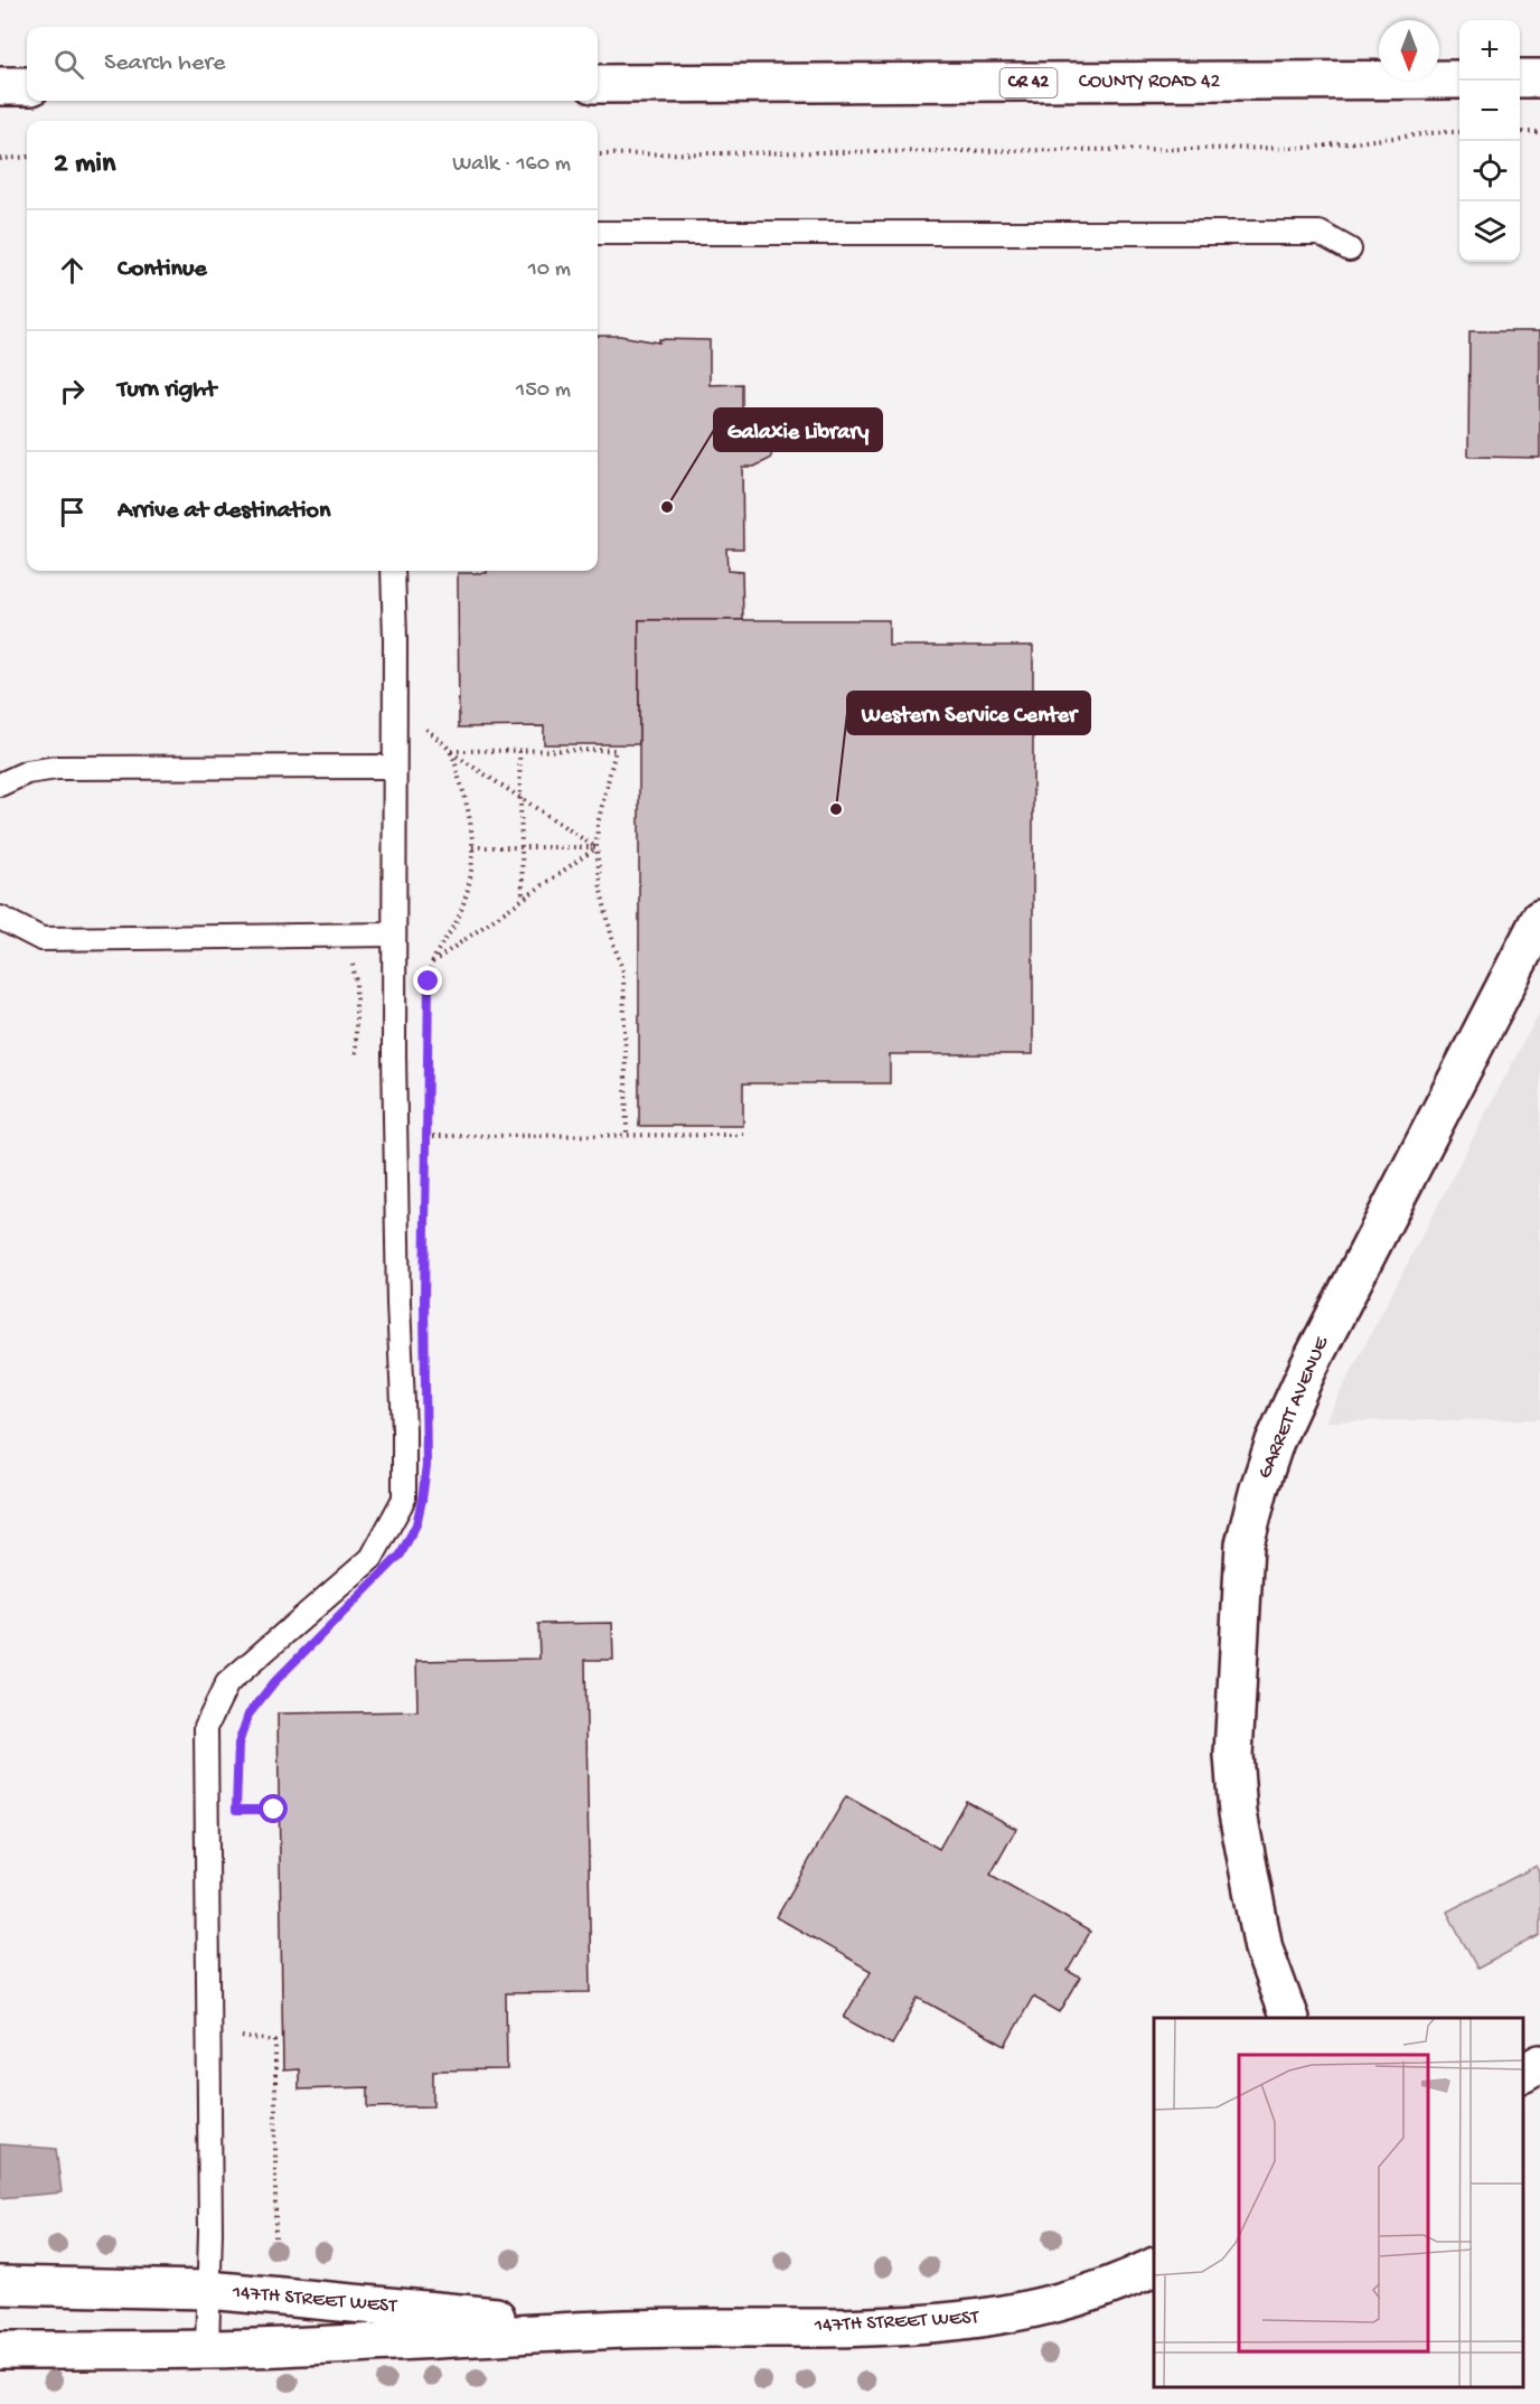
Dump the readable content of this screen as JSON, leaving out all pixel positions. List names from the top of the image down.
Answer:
{
  "streets": {
    "main road": [
      "COUNTY ROAD 42",
      "CR 42",
      "GARRETT AVENUE",
      "147TH STREET WEST"
    ]
  },
  "places": ["Galaxie Library", "Western Service Center"],
  "north": "bottom",
  "page": {
    "map_buttons": ["+", "−"],
    "search": "Search here",
    "heading": ["2 min", "Walk · 160 m"],
    "list": [
      ["Continue", "10 m"],
      ["Turn right", "150 m"],
      "Arrive at destination"
    ]
  }
}
